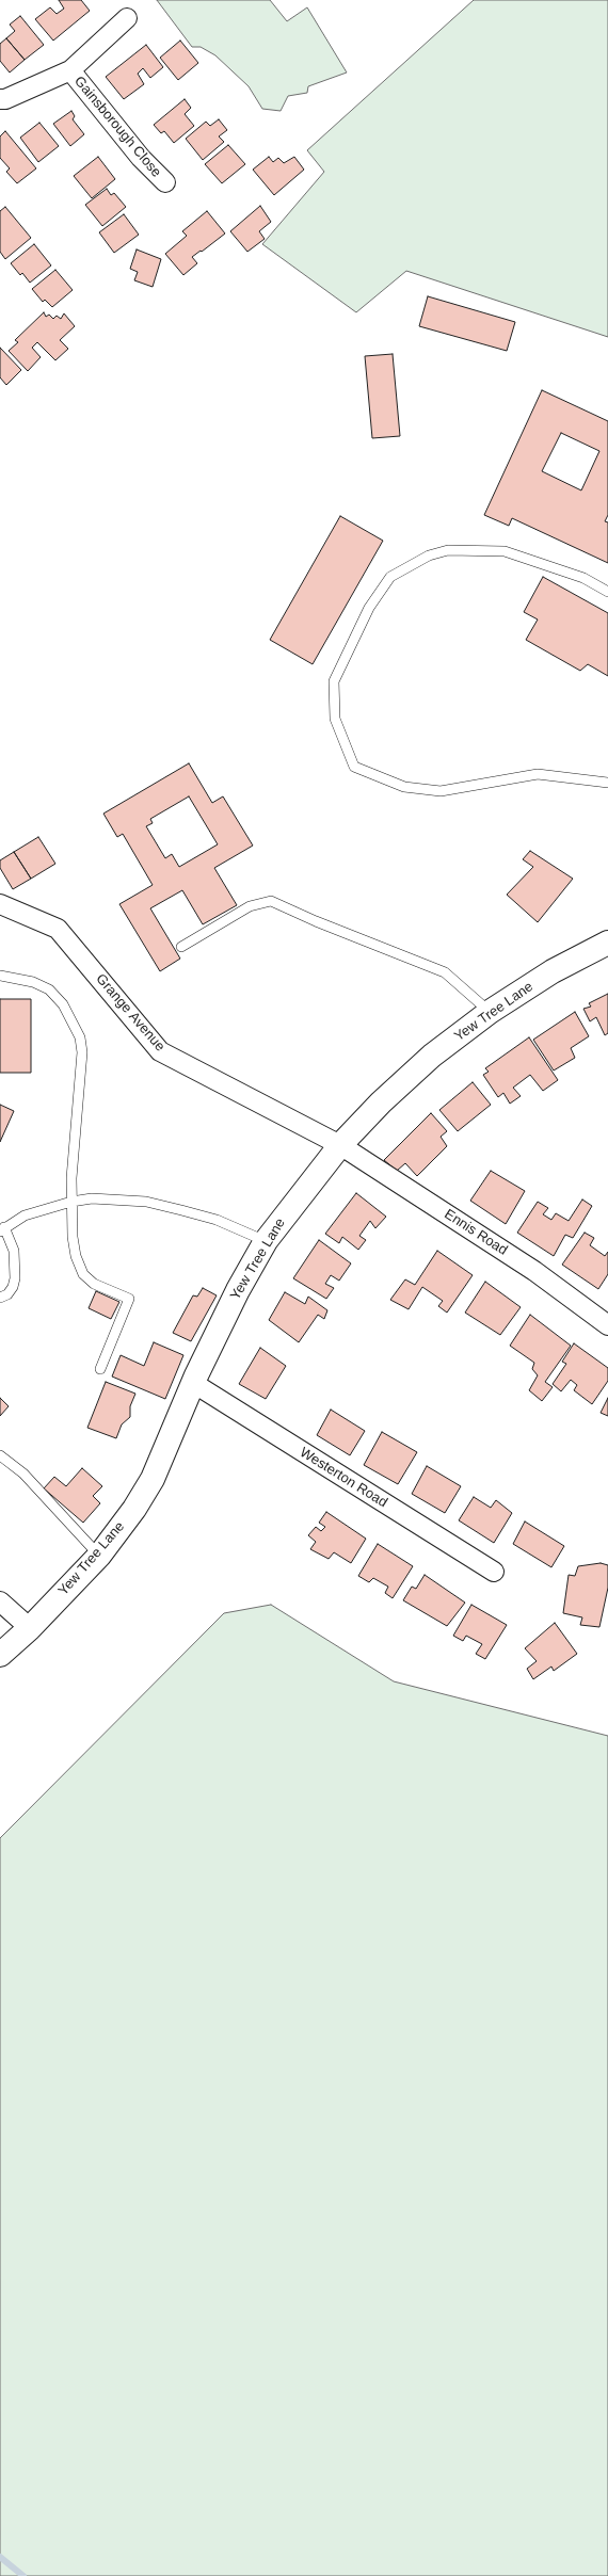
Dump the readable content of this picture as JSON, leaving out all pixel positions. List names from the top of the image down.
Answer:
{
  "streets": {
    "street": [
      "Gainsborough Close",
      "Yew Tree Lane",
      "Grange Avenue",
      "Ennis Road",
      "Westerton Road"
    ]
  },
  "crossings": [
    ["Yew Tree Lane", "Grange Avenue"],
    ["Yew Tree Lane", "Ennis Road"],
    ["Yew Tree Lane", "Westerton Road"],
    ["Grange Avenue", "Ennis Road"]
  ]
}
